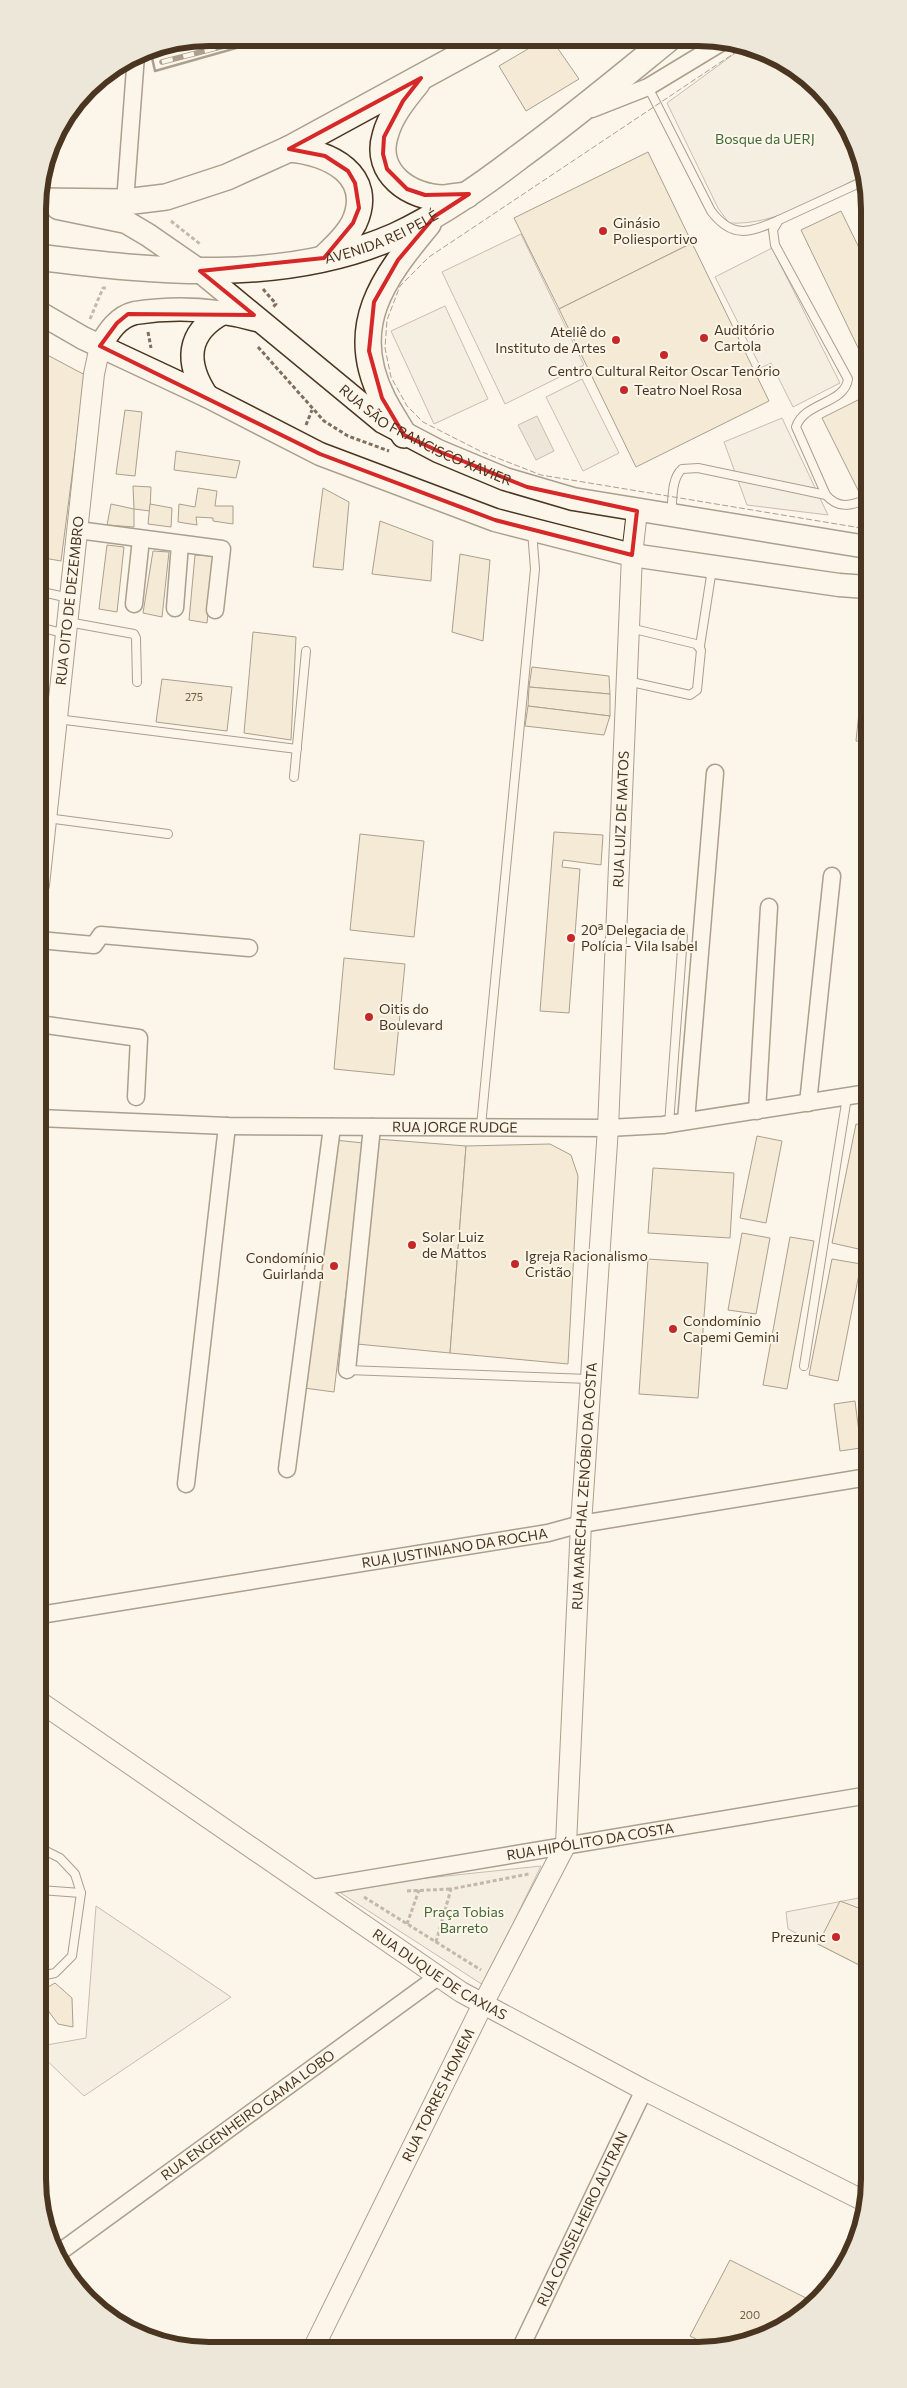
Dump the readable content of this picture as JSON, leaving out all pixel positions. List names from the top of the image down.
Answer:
{
  "streets": {
    "main road": ["AVENIDA REI PELÉ", "RUA SÃO FRANCISCO XAVIER"],
    "street": [
      "RUA OITO DE DEZEMBRO",
      "RUA LUIZ DE MATOS",
      "RUA JORGE RUDGE",
      "RUA MARECHAL ZENÓBIO DA COSTA",
      "RUA JUSTINIANO DA ROCHA",
      "RUA HIPÓLITO DA COSTA",
      "RUA DUQUE DE CAXIAS",
      "RUA TORRES HOMEM",
      "RUA ENGENHEIRO GAMA LOBO",
      "RUA CONSELHEIRO AUTRAN"
    ]
  },
  "crossings": [
    ["AVENIDA REI PELÉ", "RUA SÃO FRANCISCO XAVIER"],
    ["RUA SÃO FRANCISCO XAVIER", "RUA LUIZ DE MATOS"],
    ["RUA LUIZ DE MATOS", "RUA JORGE RUDGE"],
    ["RUA LUIZ DE MATOS", "RUA MARECHAL ZENÓBIO DA COSTA"],
    ["RUA JORGE RUDGE", "RUA MARECHAL ZENÓBIO DA COSTA"],
    ["RUA MARECHAL ZENÓBIO DA COSTA", "RUA JUSTINIANO DA ROCHA"],
    ["RUA MARECHAL ZENÓBIO DA COSTA", "RUA HIPÓLITO DA COSTA"],
    ["RUA MARECHAL ZENÓBIO DA COSTA", "RUA TORRES HOMEM"],
    ["RUA HIPÓLITO DA COSTA", "RUA DUQUE DE CAXIAS"],
    ["RUA HIPÓLITO DA COSTA", "RUA TORRES HOMEM"],
    ["RUA DUQUE DE CAXIAS", "RUA TORRES HOMEM"],
    ["RUA DUQUE DE CAXIAS", "RUA ENGENHEIRO GAMA LOBO"],
    ["RUA DUQUE DE CAXIAS", "RUA CONSELHEIRO AUTRAN"]
  ],
  "parks": ["Bosque da UERJ", "Praça Tobias Barreto"],
  "places": [
    "Ginásio Poliesportivo",
    "Auditório Cartola",
    "Ateliê do Instituto de Artes",
    "Centro Cultural Reitor Oscar Tenório",
    "Teatro Noel Rosa",
    "20ª Delegacia de Polícia - Vila Isabel",
    "Oitis do Boulevard",
    "Solar Luiz de Mattos",
    "Igreja Racionalismo Cristão",
    "Condomínio Guirlanda",
    "Condomínio Capemi Gemini",
    "Prezunic"
  ],
  "house_numbers": ["275", "200"]
}
